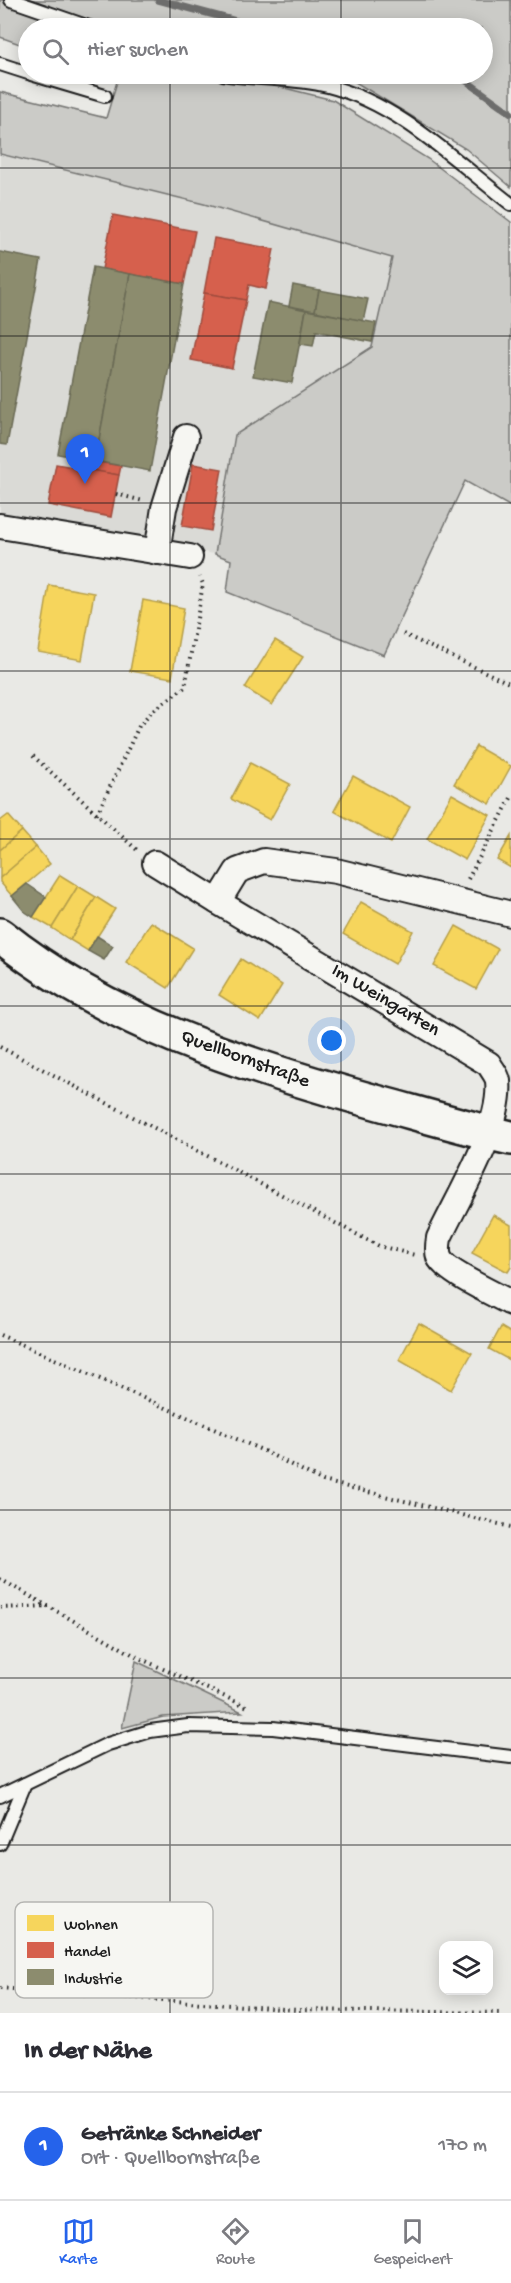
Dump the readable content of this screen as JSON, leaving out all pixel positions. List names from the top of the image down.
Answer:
{
  "streets": {
    "main road": ["Quellbornstraße"],
    "street": ["Im Weingarten"]
  },
  "crossings": [
    ["Im Weingarten", "Quellbornstraße"]
  ],
  "legend": ["Wohnen", "Handel", "Industrie"],
  "page": {
    "search": "Hier suchen",
    "pins": "1",
    "heading": "In der Nähe",
    "list": [
      {
        "mark": "1",
        "name": "Getränke Schneider",
        "note": "Ort · Quellbornstraße",
        "value": "170 m"
      }
    ],
    "nav": ["Karte", "Route", "Gespeichert"]
  }
}
